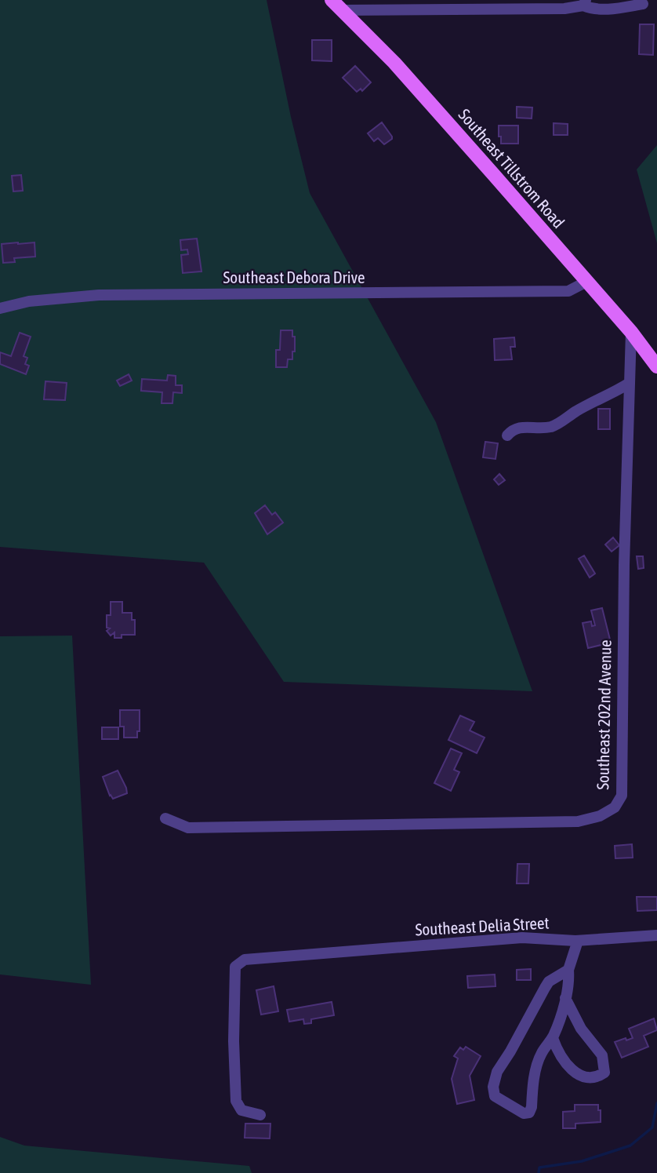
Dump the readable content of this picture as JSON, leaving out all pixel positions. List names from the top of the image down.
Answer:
{
  "streets": {
    "main road": ["Southeast Tillstrom Road"],
    "street": ["Southeast Debora Drive", "Southeast 202nd Avenue", "Southeast Delia Street"]
  },
  "crossings": [
    ["Southeast Tillstrom Road", "Southeast Debora Drive"],
    ["Southeast Tillstrom Road", "Southeast 202nd Avenue"]
  ]
}
